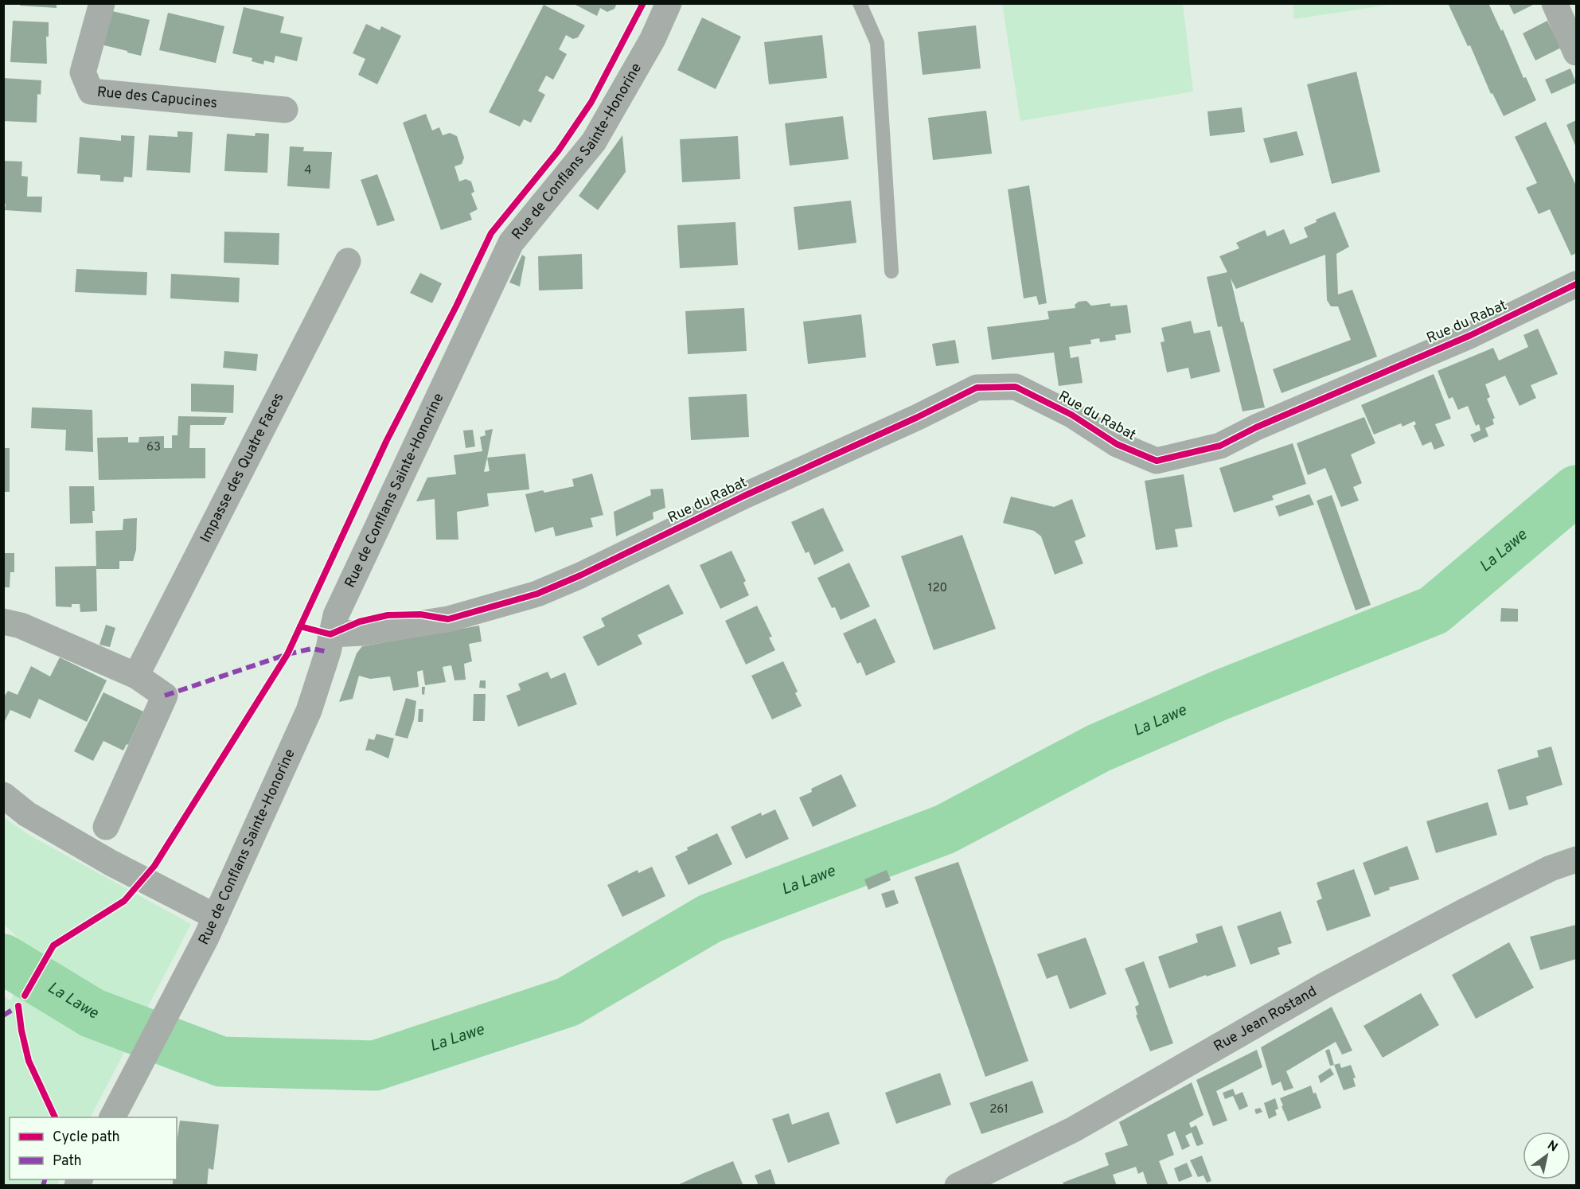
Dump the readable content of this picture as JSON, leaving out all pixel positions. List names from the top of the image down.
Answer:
{
  "streets": {
    "street": [
      "Rue des Capucines",
      "Rue de Conflans Sainte-Honorine",
      "Rue du Rabat",
      "Impasse des Quatre Faces",
      "Rue Jean Rostand"
    ]
  },
  "crossings": [
    ["Rue de Conflans Sainte-Honorine", "Rue du Rabat"]
  ],
  "water": ["La Lawe"],
  "house_numbers": [
    "4",
    "63",
    "120",
    "261"
  ],
  "legend": ["Cycle path", "Path"],
  "north": "top right"
}
